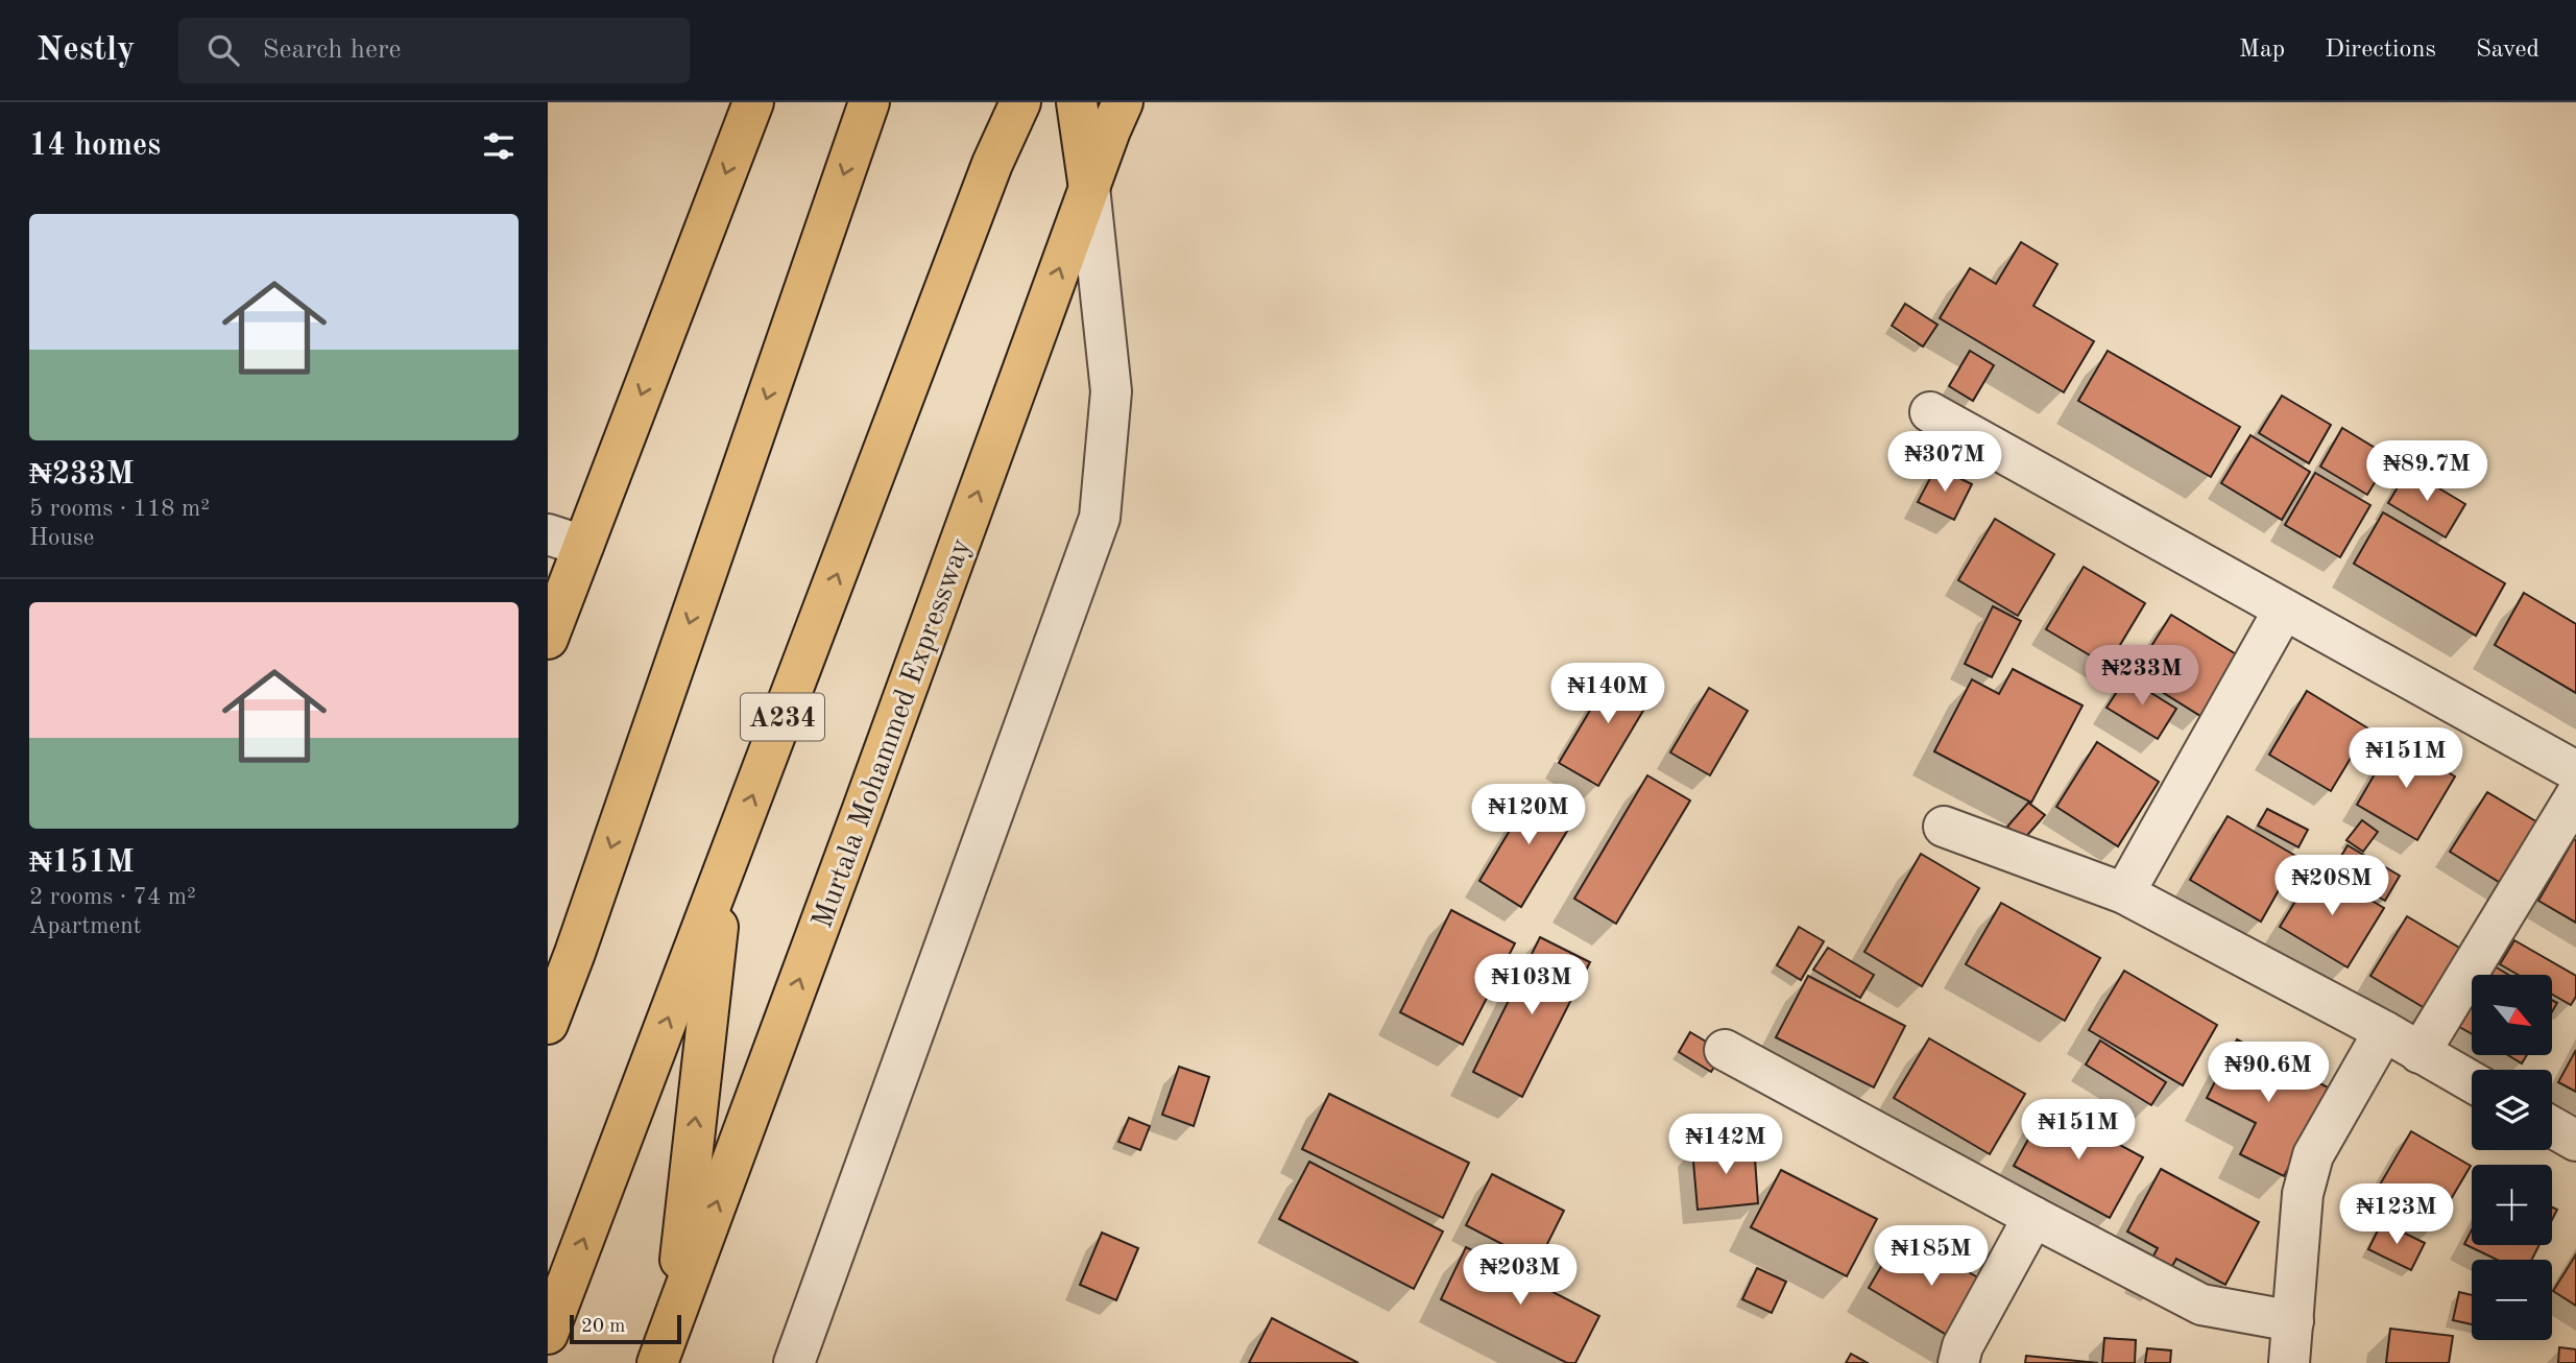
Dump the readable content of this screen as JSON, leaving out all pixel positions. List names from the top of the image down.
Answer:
{
  "streets": {
    "highway": ["A234", "Murtala Mohammed Expressway"]
  },
  "scale_bar": "20 m",
  "north": "bottom right",
  "page": {
    "header": "Nestly",
    "search": "Search here",
    "nav": ["Map", "Directions", "Saved"],
    "heading": "14 homes",
    "list": [
      {
        "name": "₦233M",
        "note": "5 rooms · 118 m² · House"
      },
      {
        "name": "₦151M",
        "note": "2 rooms · 74 m² · Apartment"
      }
    ],
    "price": [
      "₦307M",
      "₦89.7M",
      "₦233M",
      "₦140M",
      "₦151M",
      "₦120M",
      "₦208M",
      "₦103M",
      "₦90.6M",
      "₦151M",
      "₦142M",
      "₦123M",
      "₦185M",
      "₦203M"
    ],
    "map_buttons": ["+", "−"],
    "scale": "20 m"
  }
}
